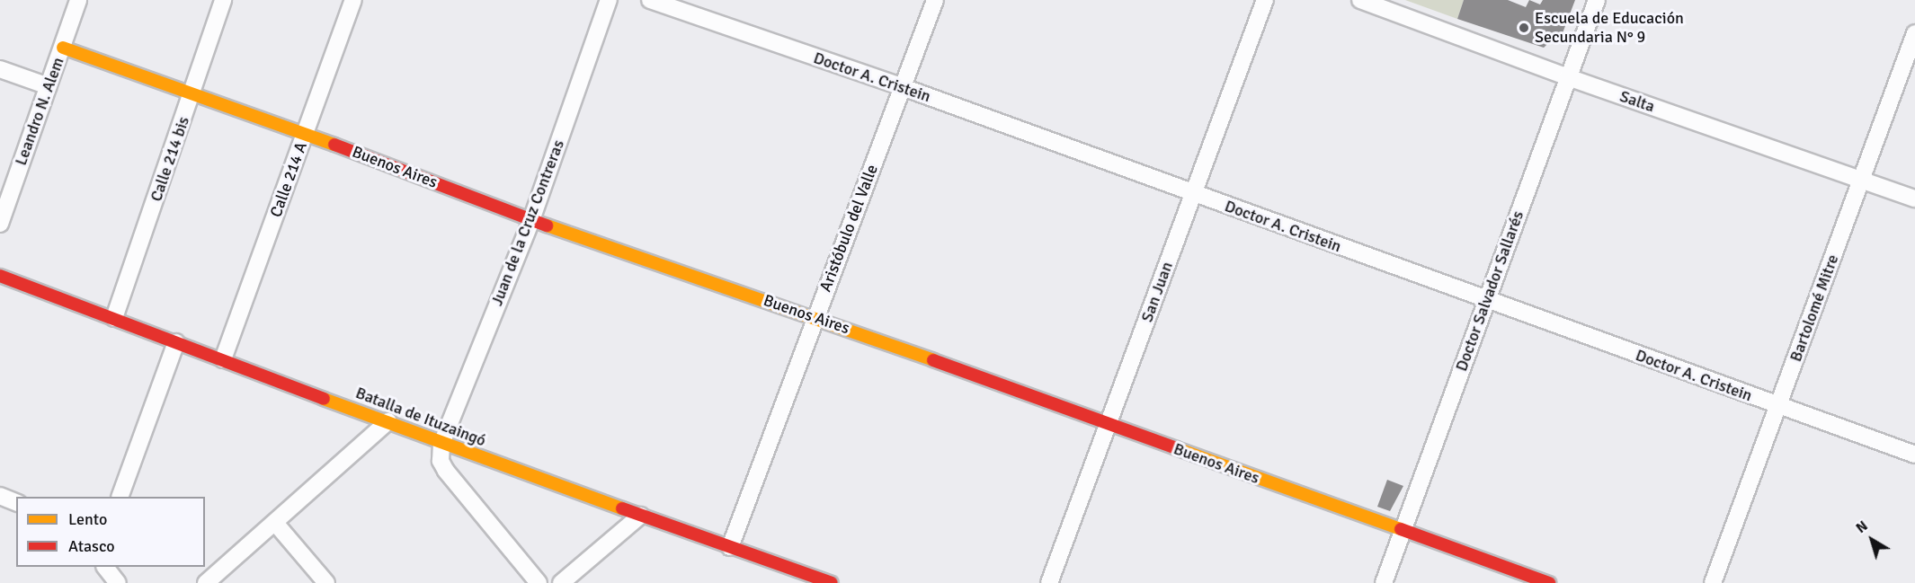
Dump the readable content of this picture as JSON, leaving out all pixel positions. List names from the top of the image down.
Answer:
{
  "streets": {
    "street": [
      "Doctor A. Cristein",
      "Salta",
      "Leandro N. Alem",
      "Calle 214 bis",
      "Buenos Aires",
      "Calle 214 A",
      "Juan de la Cruz Contreras",
      "Aristóbulo del Valle",
      "Doctor Salvador Sallarés",
      "San Juan",
      "Bartolomé Mitre",
      "Batalla de Ituzaingó"
    ]
  },
  "crossings": [
    ["Doctor A. Cristein", "Aristóbulo del Valle"],
    ["Doctor A. Cristein", "Doctor Salvador Sallarés"],
    ["Doctor A. Cristein", "San Juan"],
    ["Doctor A. Cristein", "Bartolomé Mitre"],
    ["Salta", "Doctor Salvador Sallarés"],
    ["Salta", "Bartolomé Mitre"],
    ["Leandro N. Alem", "Buenos Aires"],
    ["Calle 214 bis", "Buenos Aires"],
    ["Calle 214 bis", "Batalla de Ituzaingó"],
    ["Buenos Aires", "Calle 214 A"],
    ["Buenos Aires", "Juan de la Cruz Contreras"],
    ["Buenos Aires", "Aristóbulo del Valle"],
    ["Buenos Aires", "Doctor Salvador Sallarés"],
    ["Buenos Aires", "San Juan"],
    ["Calle 214 A", "Batalla de Ituzaingó"],
    ["Juan de la Cruz Contreras", "Batalla de Ituzaingó"],
    ["Aristóbulo del Valle", "Batalla de Ituzaingó"]
  ],
  "places": ["Escuela de Educación Secundaria N° 9"],
  "legend": ["Lento", "Atasco"],
  "north": "top left"
}
